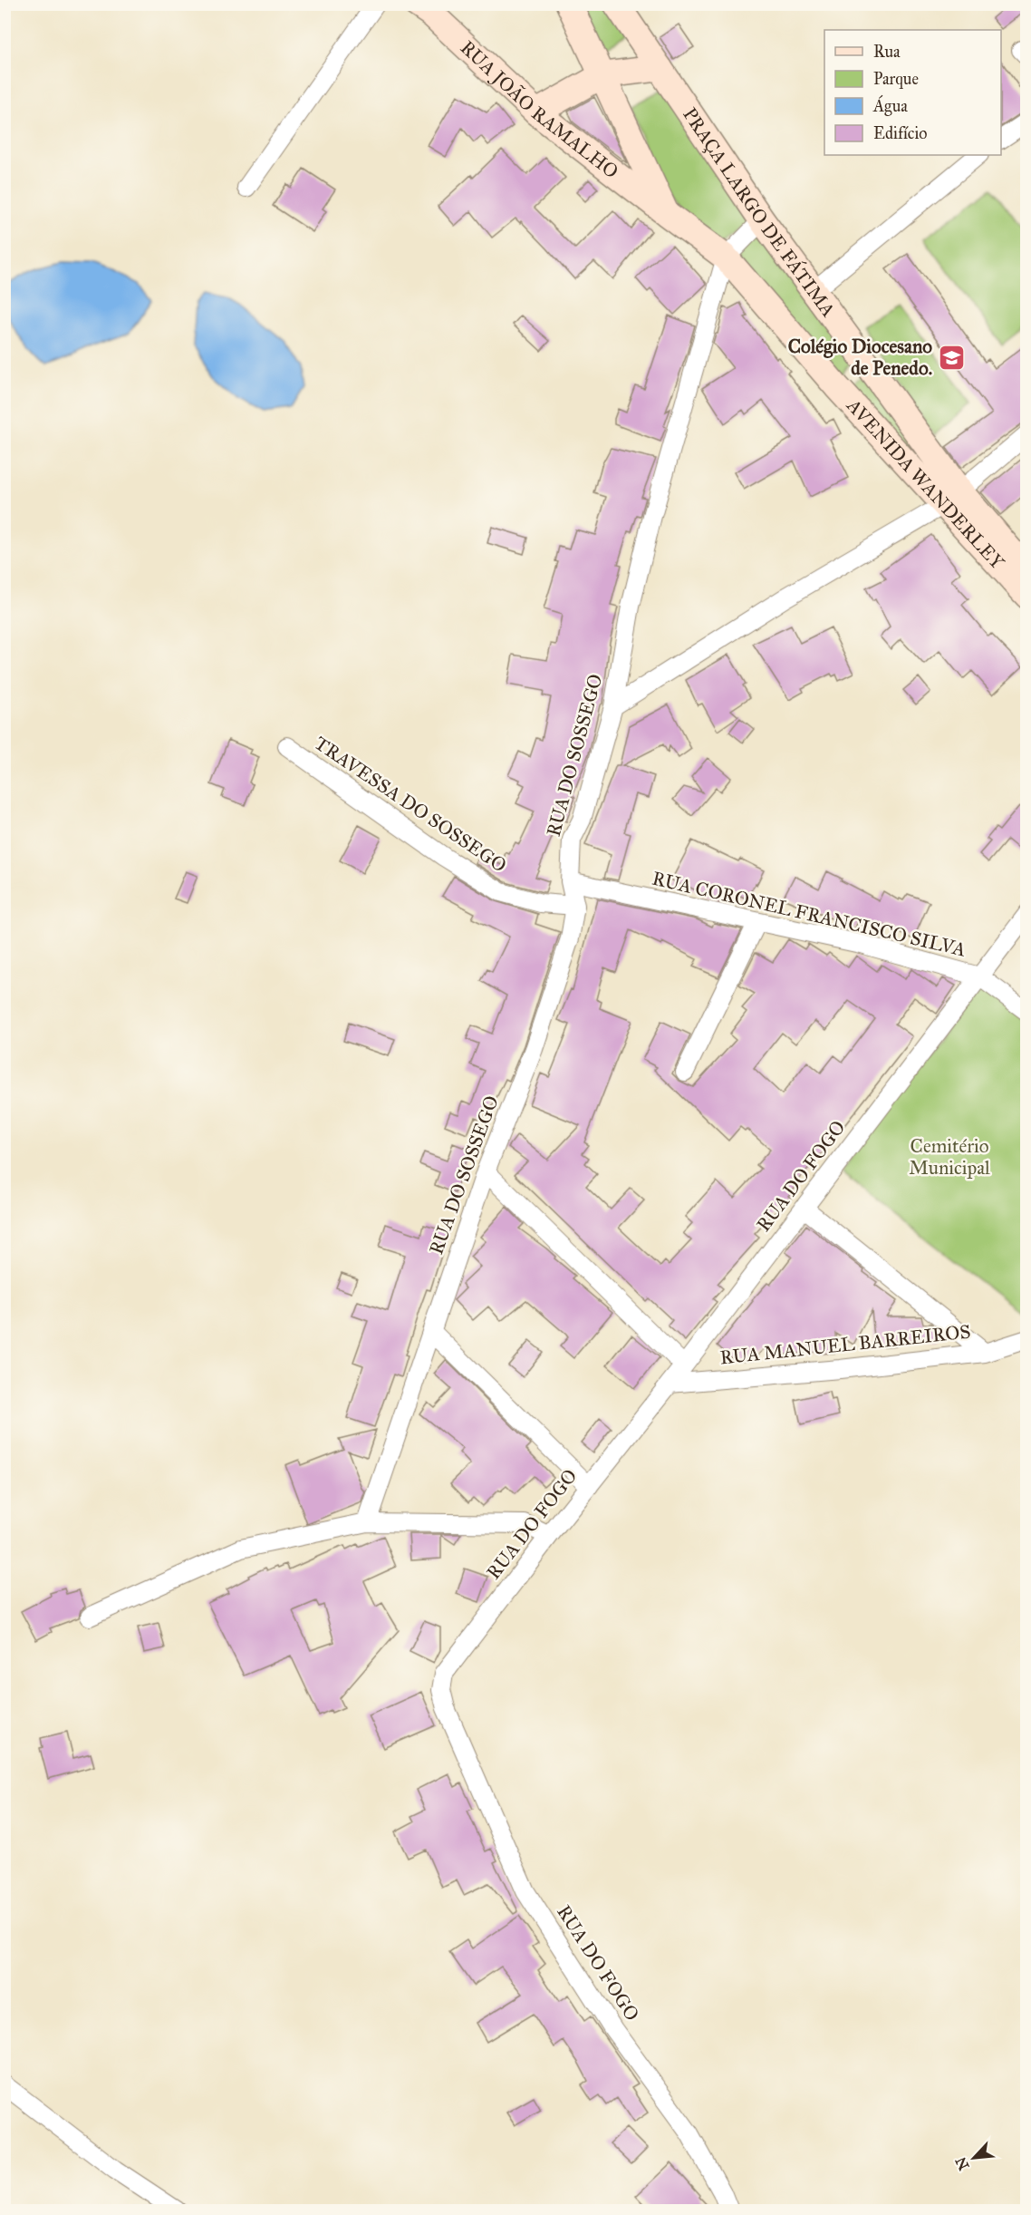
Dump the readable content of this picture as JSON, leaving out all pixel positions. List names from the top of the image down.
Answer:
{
  "streets": {
    "main road": ["RUA JOÃO RAMALHO", "PRAÇA LARGO DE FÁTIMA", "AVENIDA WANDERLEY"],
    "street": [
      "RUA DO SOSSEGO",
      "TRAVESSA DO SOSSEGO",
      "RUA CORONEL FRANCISCO SILVA",
      "RUA DO FOGO",
      "RUA MANUEL BARREIROS"
    ]
  },
  "crossings": [
    ["RUA JOÃO RAMALHO", "AVENIDA WANDERLEY"],
    ["PRAÇA LARGO DE FÁTIMA", "AVENIDA WANDERLEY"],
    ["PRAÇA LARGO DE FÁTIMA", "RUA DO SOSSEGO"],
    ["AVENIDA WANDERLEY", "RUA DO SOSSEGO"],
    ["RUA DO SOSSEGO", "TRAVESSA DO SOSSEGO"],
    ["RUA DO SOSSEGO", "RUA CORONEL FRANCISCO SILVA"],
    ["RUA CORONEL FRANCISCO SILVA", "RUA DO FOGO"],
    ["RUA DO FOGO", "RUA MANUEL BARREIROS"]
  ],
  "parks": ["Cemitério Municipal"],
  "places": {
    "school or university": ["Colégio Diocesano de Penedo."]
  },
  "legend": [
    "Rua",
    "Parque",
    "Água",
    "Edifício"
  ],
  "north": "bottom left"
}
